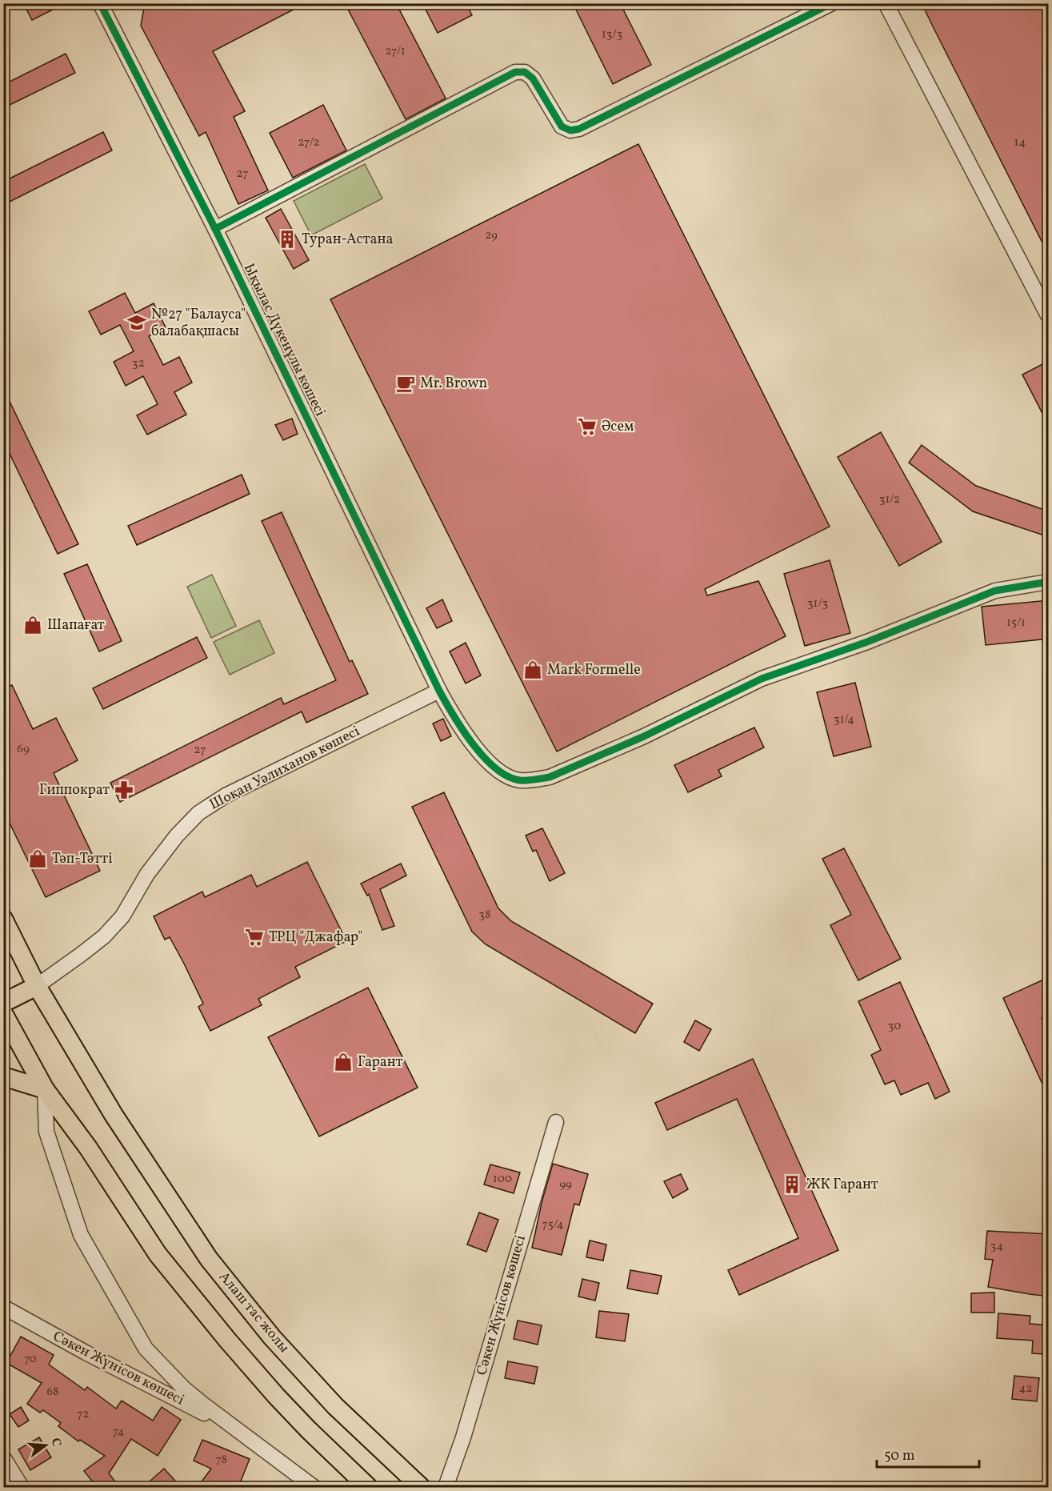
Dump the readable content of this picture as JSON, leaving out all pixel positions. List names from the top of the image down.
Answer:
{
  "streets": {
    "main road": ["Шоқан Уәлиханов көшесі", "Алаш тас жолы"],
    "street": ["Ықылас Дүкенұлы көшесі", "Сәкен Жүнісов көшесі"]
  },
  "crossings": [
    ["Ықылас Дүкенұлы көшесі", "Шоқан Уәлиханов көшесі"],
    ["Шоқан Уәлиханов көшесі", "Алаш тас жолы"]
  ],
  "places": {
    "building": ["Туран-Астана", "ЖК Гарант"],
    "school or university": ["№27 \"Балауса\" балабақшасы"],
    "cafe": ["Mr. Brown"],
    "supermarket": ["Әсем", "ТРЦ \"Джафар\""],
    "shop": [
      "Шапағат",
      "Mark Formelle",
      "Тәп-Тәтті",
      "Гарант"
    ],
    "pharmacy": ["Гиппократ"]
  },
  "house_numbers": [
    "13/3",
    "27/1",
    "27/2",
    "14",
    "27",
    "29",
    "32",
    "31/2",
    "31/3",
    "15/1",
    "31/4",
    "69",
    "27",
    "38",
    "30",
    "100",
    "99",
    "75/4",
    "34",
    "70",
    "42",
    "68",
    "72",
    "74",
    "78"
  ],
  "scale_bar": "50 m",
  "north": "right"
}
